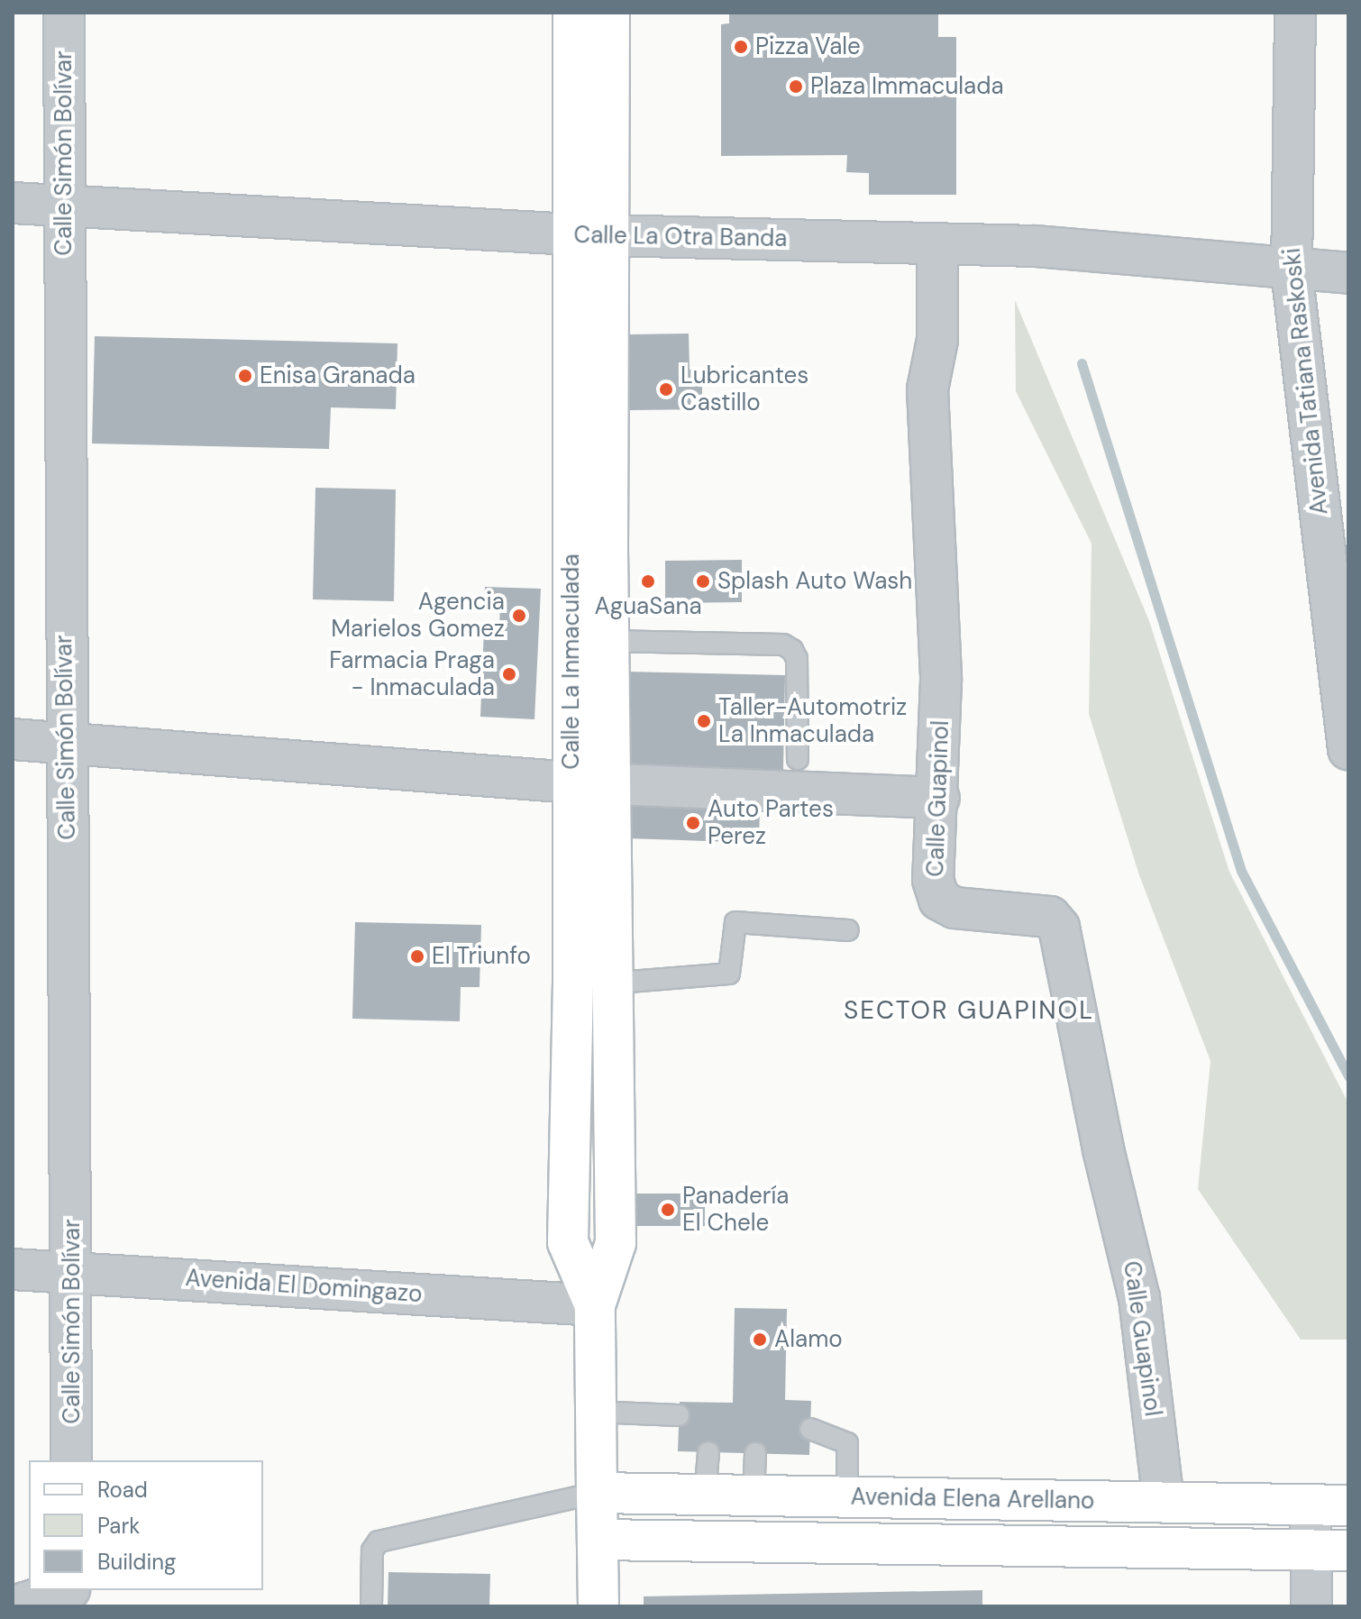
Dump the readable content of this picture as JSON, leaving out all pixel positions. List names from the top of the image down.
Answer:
{
  "streets": {
    "main road": ["Calle La Inmaculada", "Avenida Elena Arellano"],
    "street": [
      "Calle Simón Bolívar",
      "Calle La Otra Banda",
      "Avenida Tatiana Raskoski",
      "Calle Guapinol",
      "Avenida El Domingazo"
    ]
  },
  "crossings": [
    ["Calle Simón Bolívar", "Calle La Otra Banda"],
    ["Calle Simón Bolívar", "Avenida El Domingazo"],
    ["Calle La Otra Banda", "Avenida Tatiana Raskoski"],
    ["Calle La Otra Banda", "Calle La Inmaculada"],
    ["Calle La Otra Banda", "Calle Guapinol"],
    ["Calle La Inmaculada", "Avenida El Domingazo"],
    ["Calle La Inmaculada", "Avenida Elena Arellano"],
    ["Calle Guapinol", "Avenida Elena Arellano"]
  ],
  "districts": ["SECTOR GUAPINOL"],
  "places": [
    "Pizza Vale",
    "Plaza Immaculada",
    "Enisa Granada",
    "Lubricantes Castillo",
    "AguaSana",
    "Splash Auto Wash",
    "Agencia Marielos Gomez",
    "Farmacia Praga - Inmaculada",
    "Taller-Automotriz La Inmaculada",
    "Auto Partes Perez",
    "El Triunfo",
    "Panadería El Chele",
    "Alamo"
  ],
  "legend": ["Road", "Park", "Building"]
}
